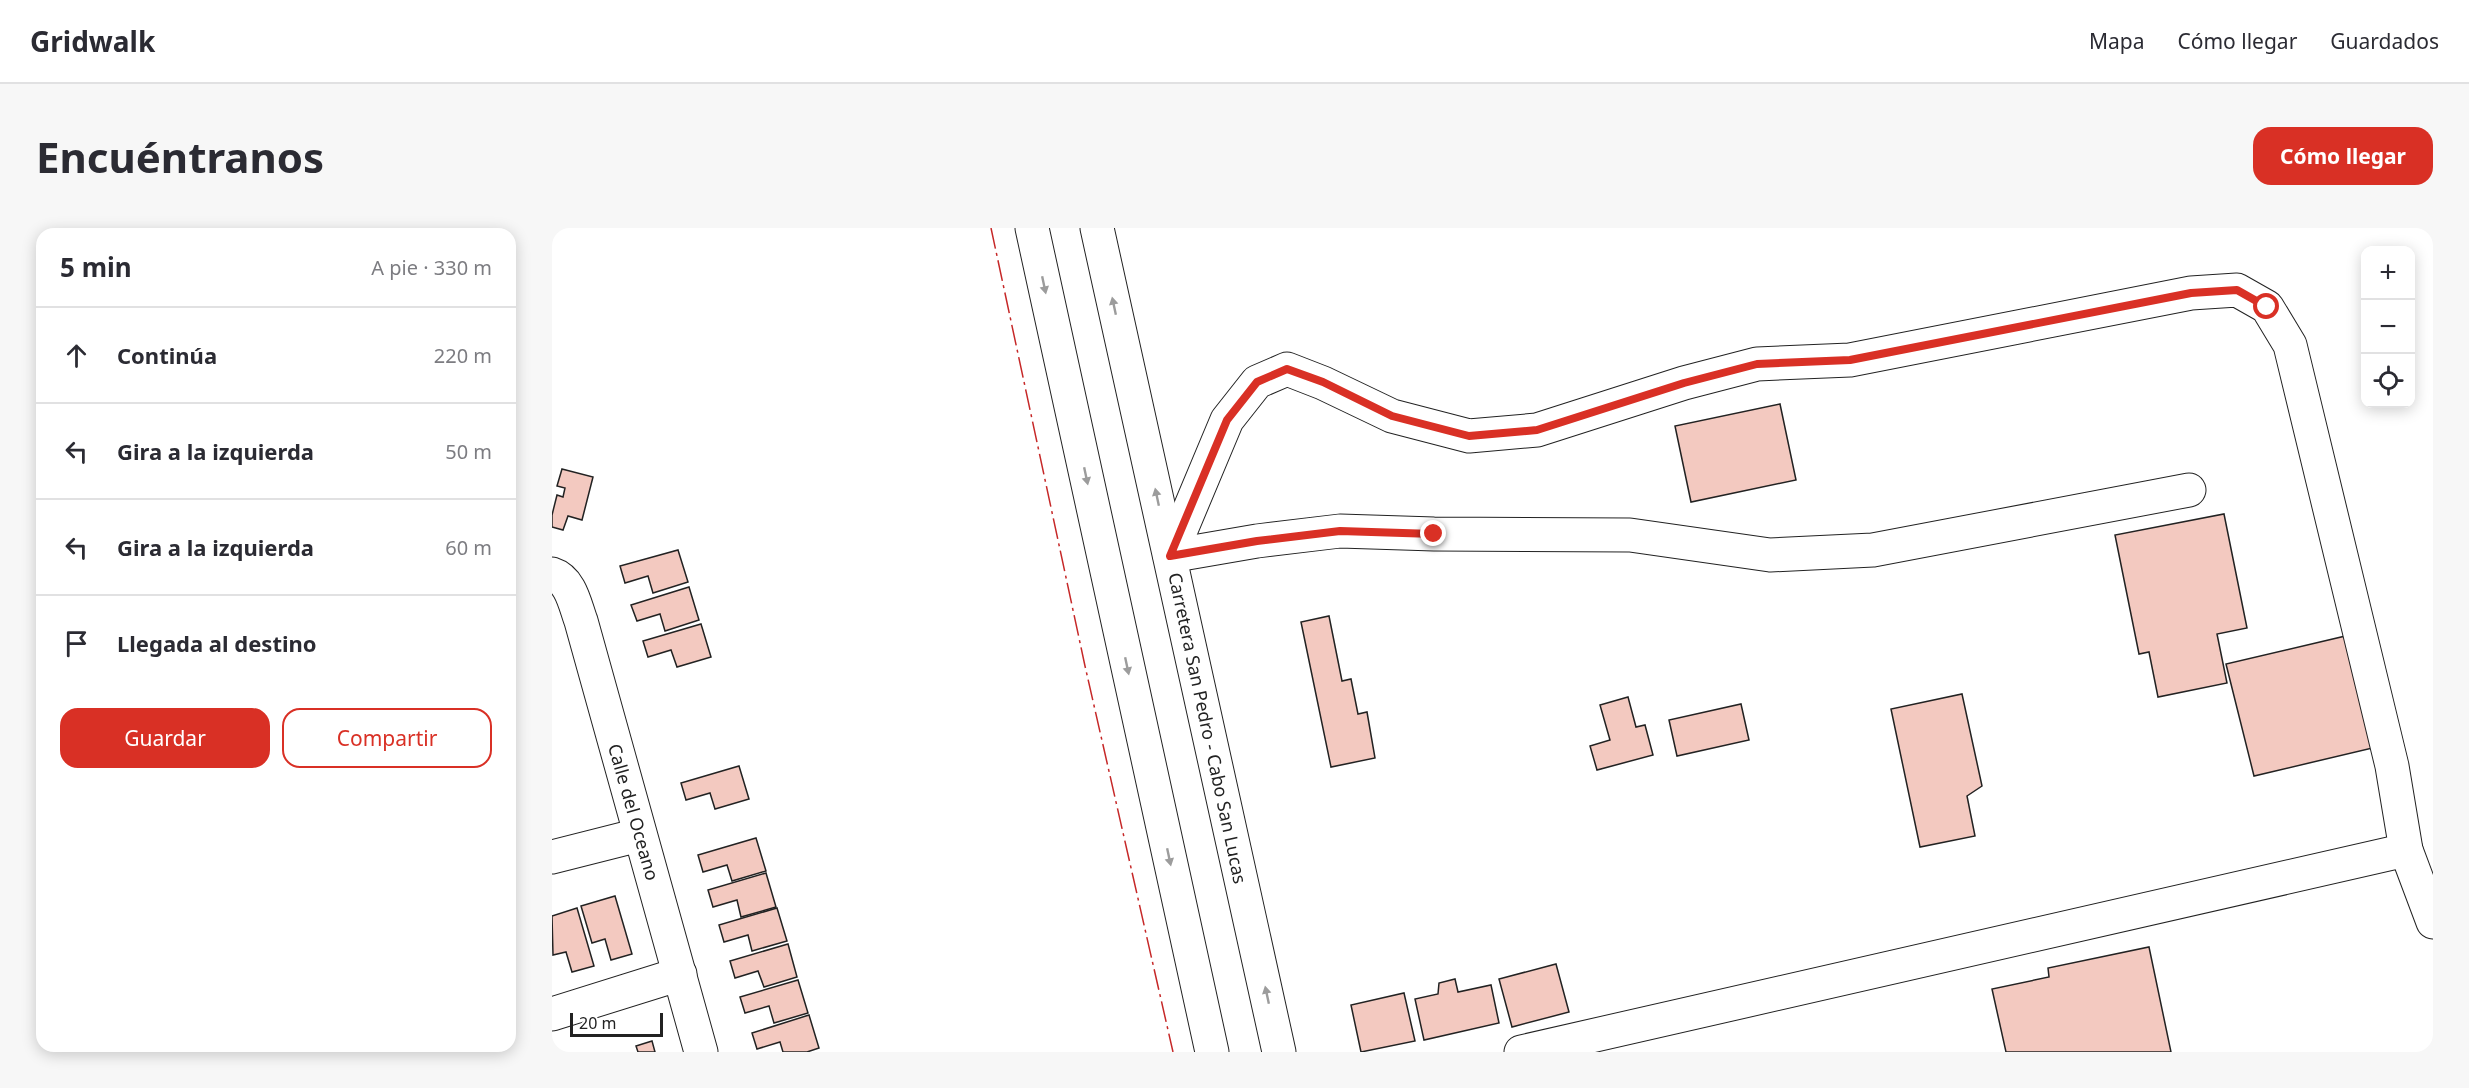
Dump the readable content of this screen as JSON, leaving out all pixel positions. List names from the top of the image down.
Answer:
{
  "streets": {
    "main road": ["Carretera San Pedro - Cabo San Lucas", "Calle del Oceano"]
  },
  "scale_bar": "20 m",
  "page": {
    "header": "Gridwalk",
    "nav": ["Mapa", "Cómo llegar", "Guardados"],
    "buttons": [
      "Cómo llegar",
      ["Guardar", "Compartir"]
    ],
    "title": "Encuéntranos",
    "heading": ["5 min", "A pie · 330 m"],
    "map_buttons": ["+", "−"],
    "list": [
      ["Continúa", "220 m"],
      ["Gira a la izquierda", "50 m"],
      ["Gira a la izquierda", "60 m"],
      "Llegada al destino"
    ],
    "scale": "20 m"
  }
}
